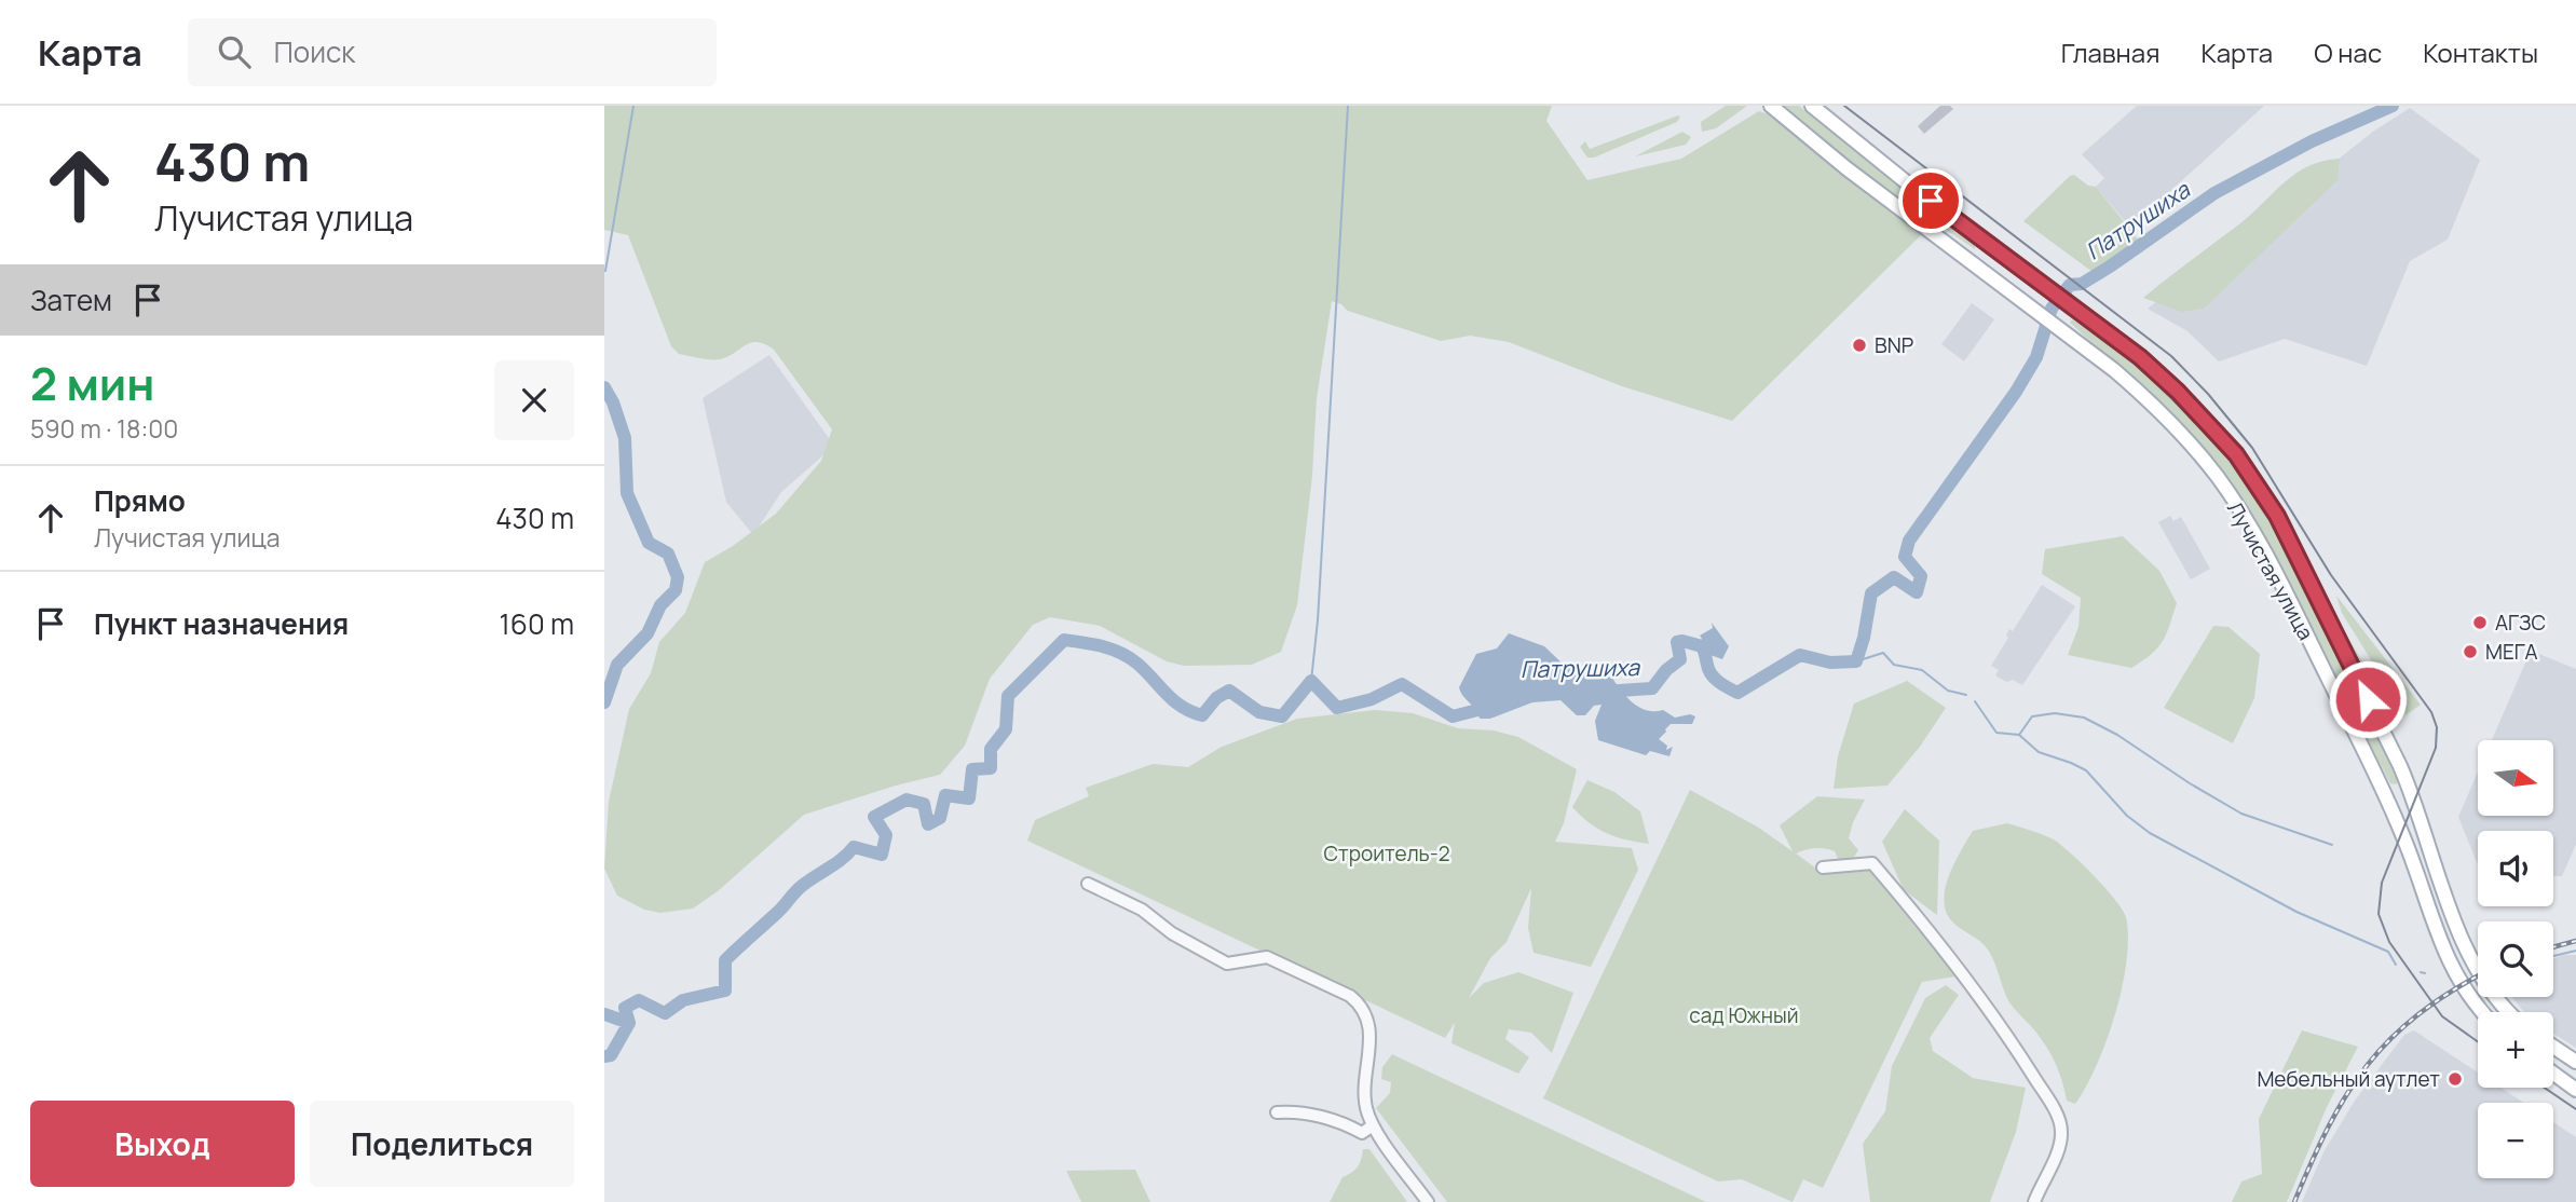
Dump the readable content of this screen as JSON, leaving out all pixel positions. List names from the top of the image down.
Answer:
{
  "streets": {
    "main road": ["Лучистая улица"]
  },
  "water": ["Патрушиха"],
  "parks": ["Строитель-2", "сад Южный"],
  "places": [
    "BNP",
    "АГЗС",
    "МЕГА",
    "Мебельный аутлет"
  ],
  "north": "right",
  "page": {
    "header": "Карта",
    "search": "Поиск",
    "nav": [
      "Главная",
      "Карта",
      "О нас",
      "Контакты"
    ],
    "turn": ["430 m", "Лучистая улица"],
    "then": "Затем",
    "heading": ["2 мин", "590 m · 18:00"],
    "list": [
      {
        "name": "Прямо",
        "note": "Лучистая улица",
        "value": "430 m"
      },
      {
        "name": "Пункт назначения",
        "value": "160 m"
      }
    ],
    "map_buttons": ["+", "−"],
    "buttons": ["Выход", "Поделиться"]
  }
}
